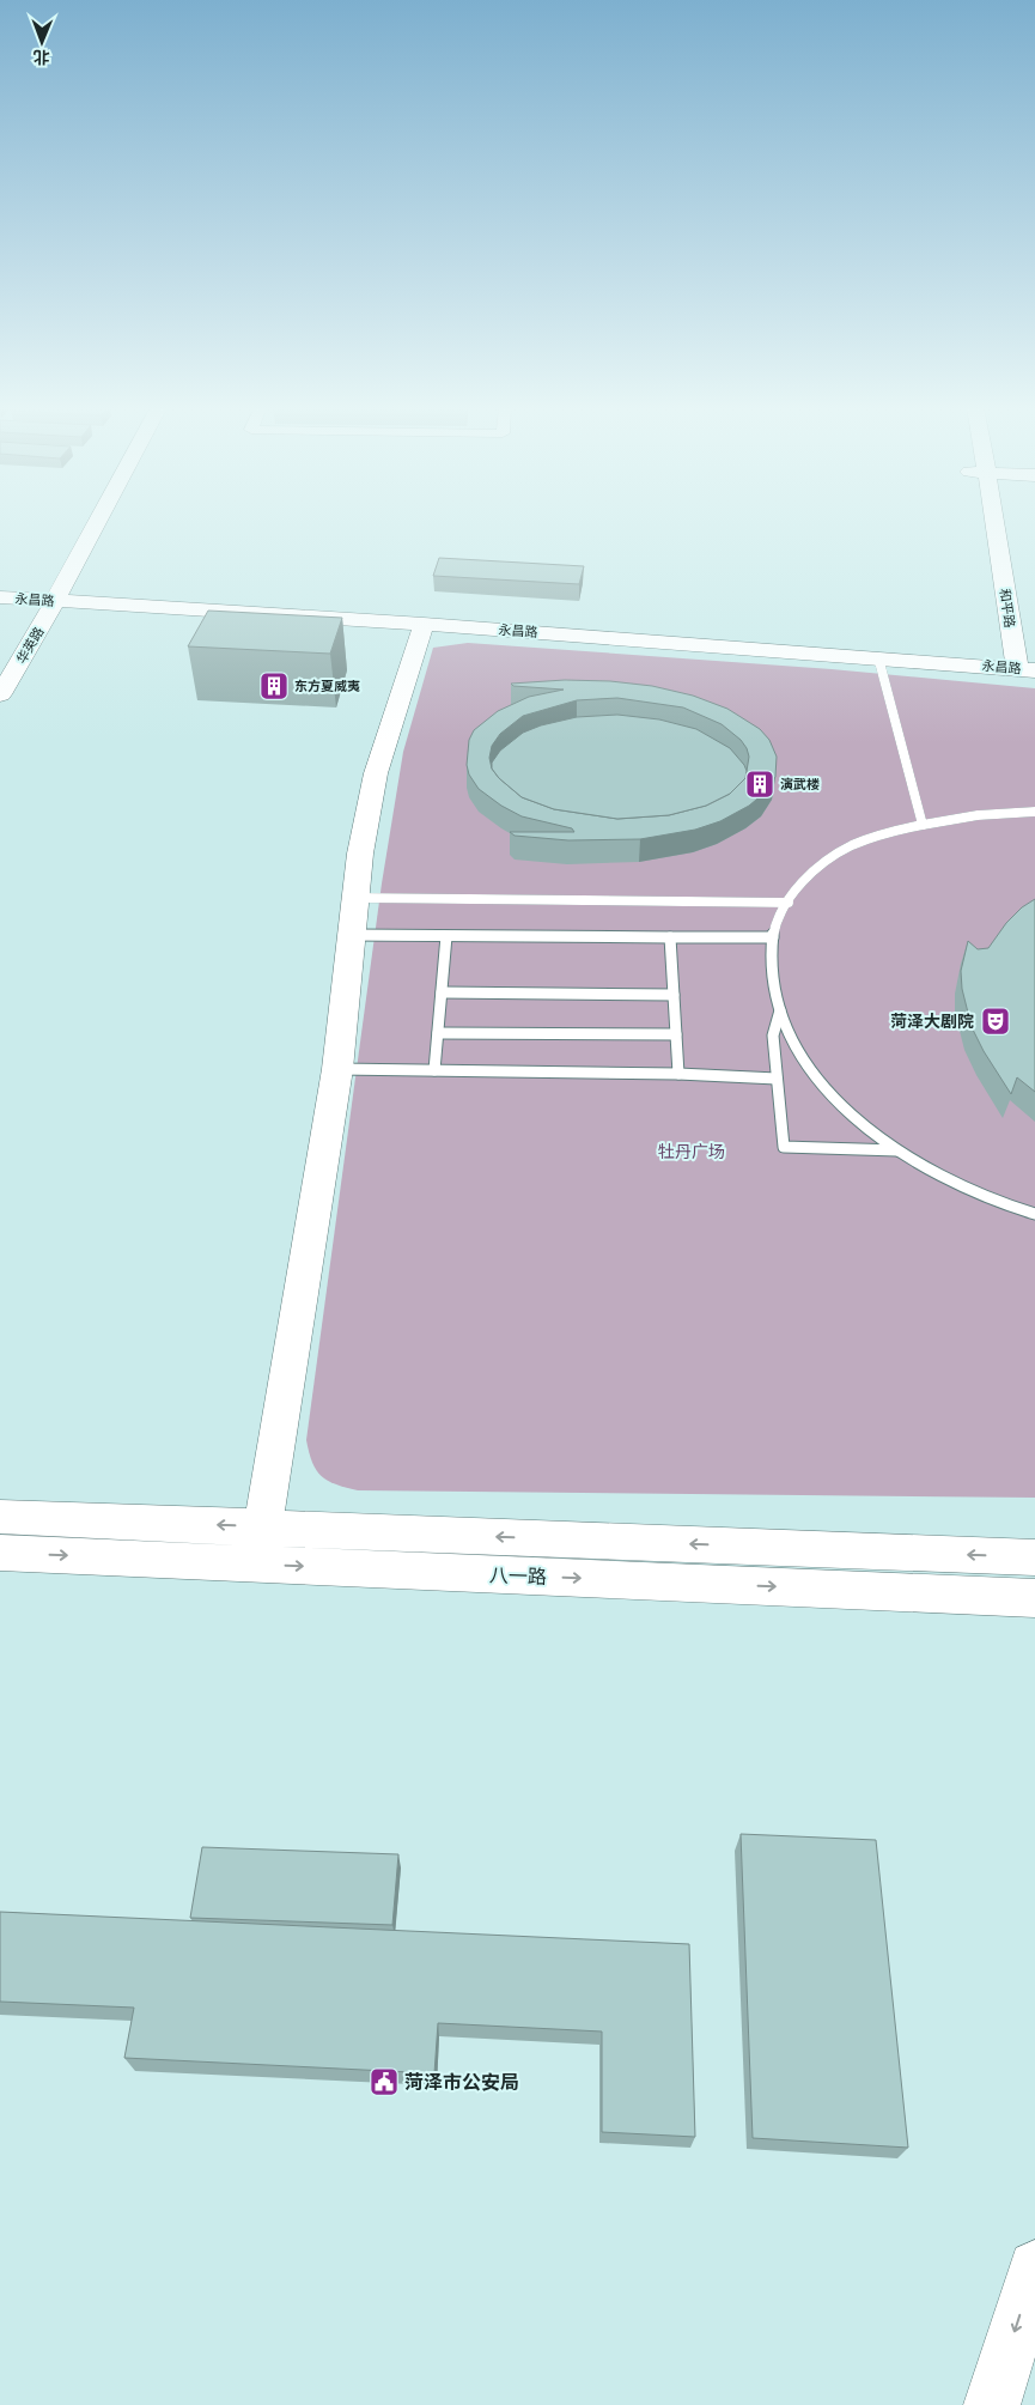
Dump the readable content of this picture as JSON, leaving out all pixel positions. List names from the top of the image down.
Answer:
{
  "streets": {
    "main road": [
      "永昌路",
      "和平路",
      "华英路",
      "八一路"
    ]
  },
  "crossings": [
    ["永昌路", "和平路"],
    ["永昌路", "华英路"]
  ],
  "parks": ["牡丹广场"],
  "places": {
    "building": ["东方夏威夷", "演武楼"],
    "theatre": ["菏泽大剧院"],
    "public building": ["菏泽市公安局"]
  },
  "north": "bottom"
}
